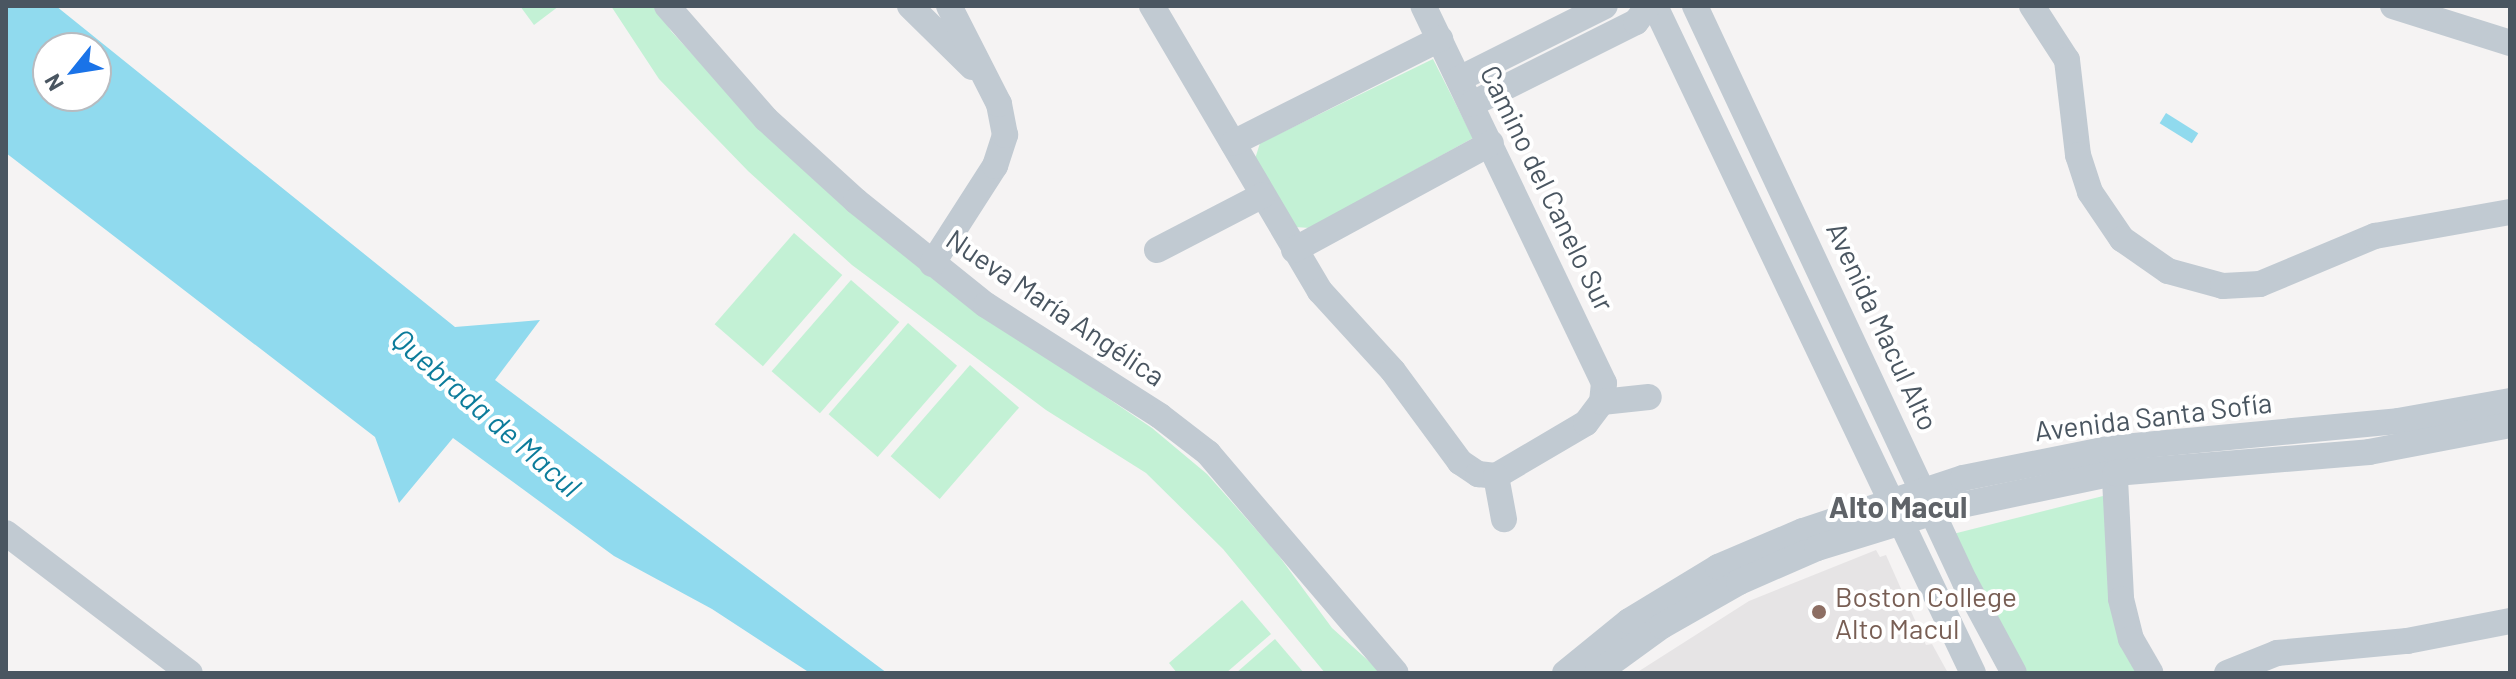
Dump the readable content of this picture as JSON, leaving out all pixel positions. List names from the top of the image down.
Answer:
{
  "streets": {
    "street": [
      "Camino del Canelo Sur",
      "Nueva María Angélica",
      "Avenida Macul Alto",
      "Avenida Santa Sofía"
    ]
  },
  "crossings": [
    ["Avenida Macul Alto", "Avenida Santa Sofía"]
  ],
  "districts": ["Alto Macul"],
  "water": ["Quebrada de Macul"],
  "places": ["Boston College Alto Macul"],
  "north": "bottom left"
}
